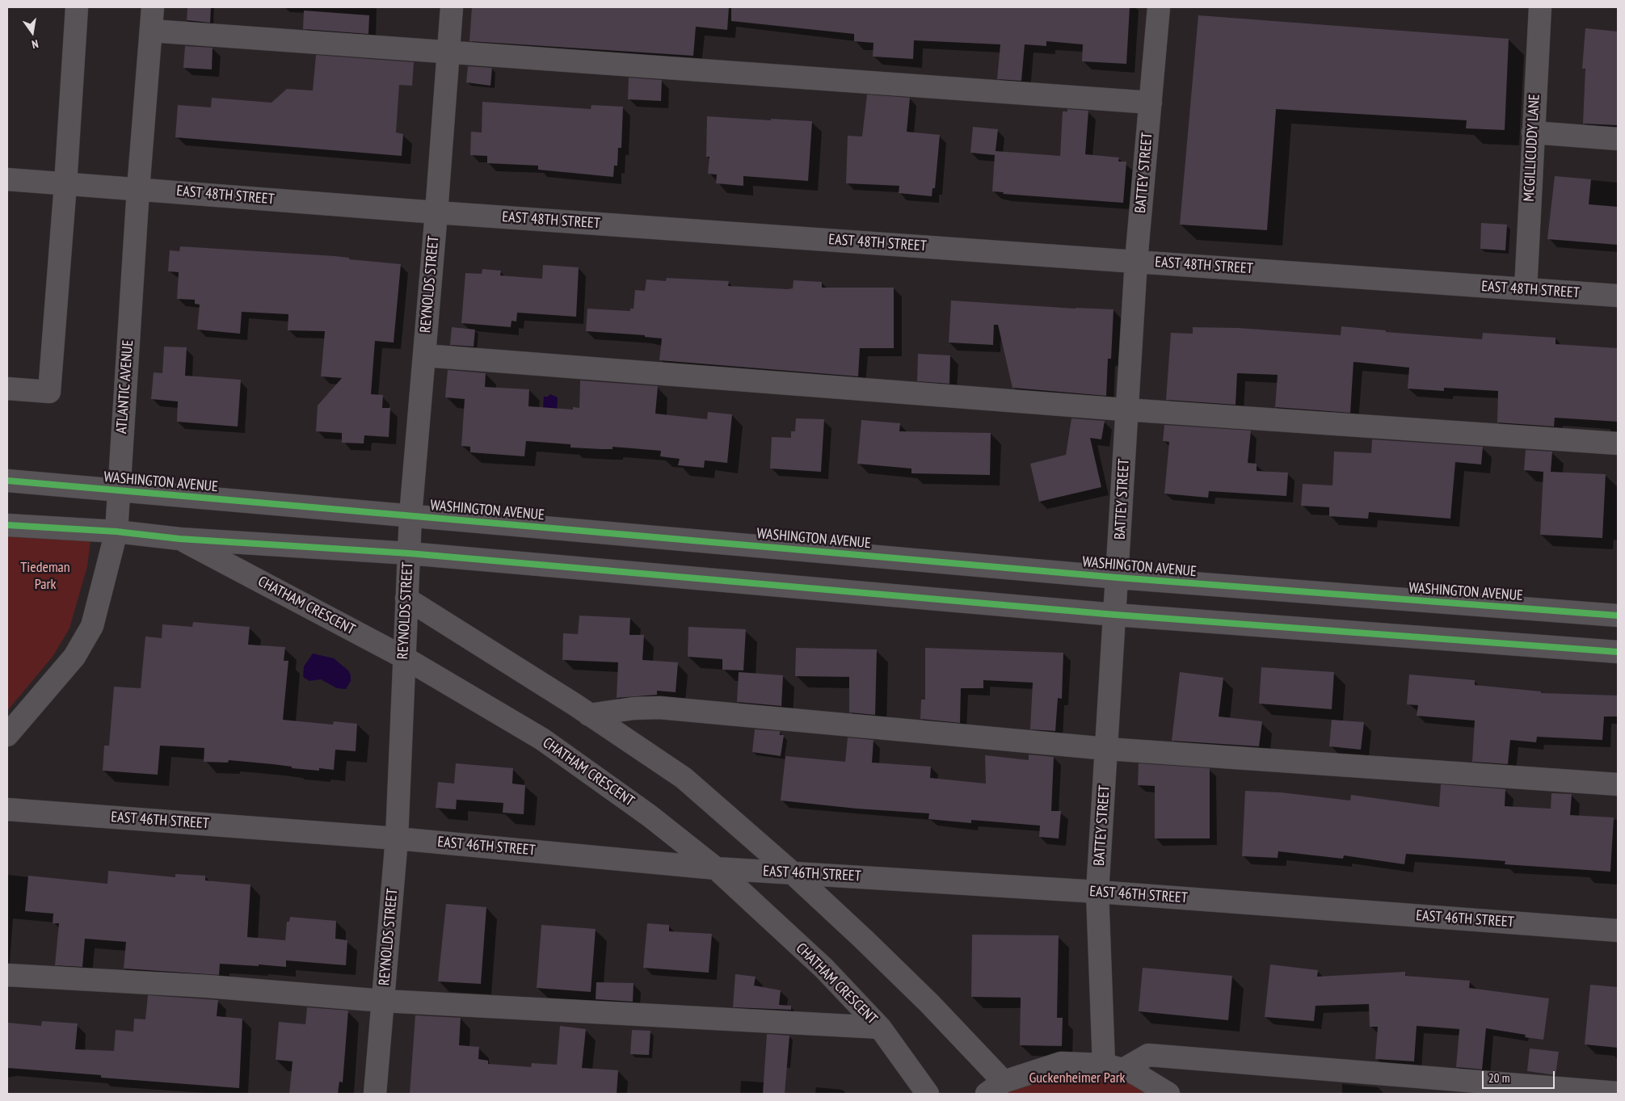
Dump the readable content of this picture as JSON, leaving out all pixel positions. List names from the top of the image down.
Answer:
{
  "streets": {
    "street": [
      "MCGILLICUDDY LANE",
      "BATTEY STREET",
      "EAST 48TH STREET",
      "REYNOLDS STREET",
      "ATLANTIC AVENUE",
      "WASHINGTON AVENUE",
      "CHATHAM CRESCENT",
      "EAST 46TH STREET"
    ]
  },
  "crossings": [
    ["MCGILLICUDDY LANE", "EAST 48TH STREET"],
    ["BATTEY STREET", "EAST 48TH STREET"],
    ["BATTEY STREET", "WASHINGTON AVENUE"],
    ["BATTEY STREET", "EAST 46TH STREET"],
    ["EAST 48TH STREET", "REYNOLDS STREET"],
    ["EAST 48TH STREET", "ATLANTIC AVENUE"],
    ["REYNOLDS STREET", "WASHINGTON AVENUE"],
    ["REYNOLDS STREET", "CHATHAM CRESCENT"],
    ["REYNOLDS STREET", "EAST 46TH STREET"],
    ["ATLANTIC AVENUE", "WASHINGTON AVENUE"],
    ["CHATHAM CRESCENT", "EAST 46TH STREET"]
  ],
  "parks": ["Tiedeman Park", "Guckenheimer Park"],
  "scale_bar": "20 m",
  "north": "bottom"
}
